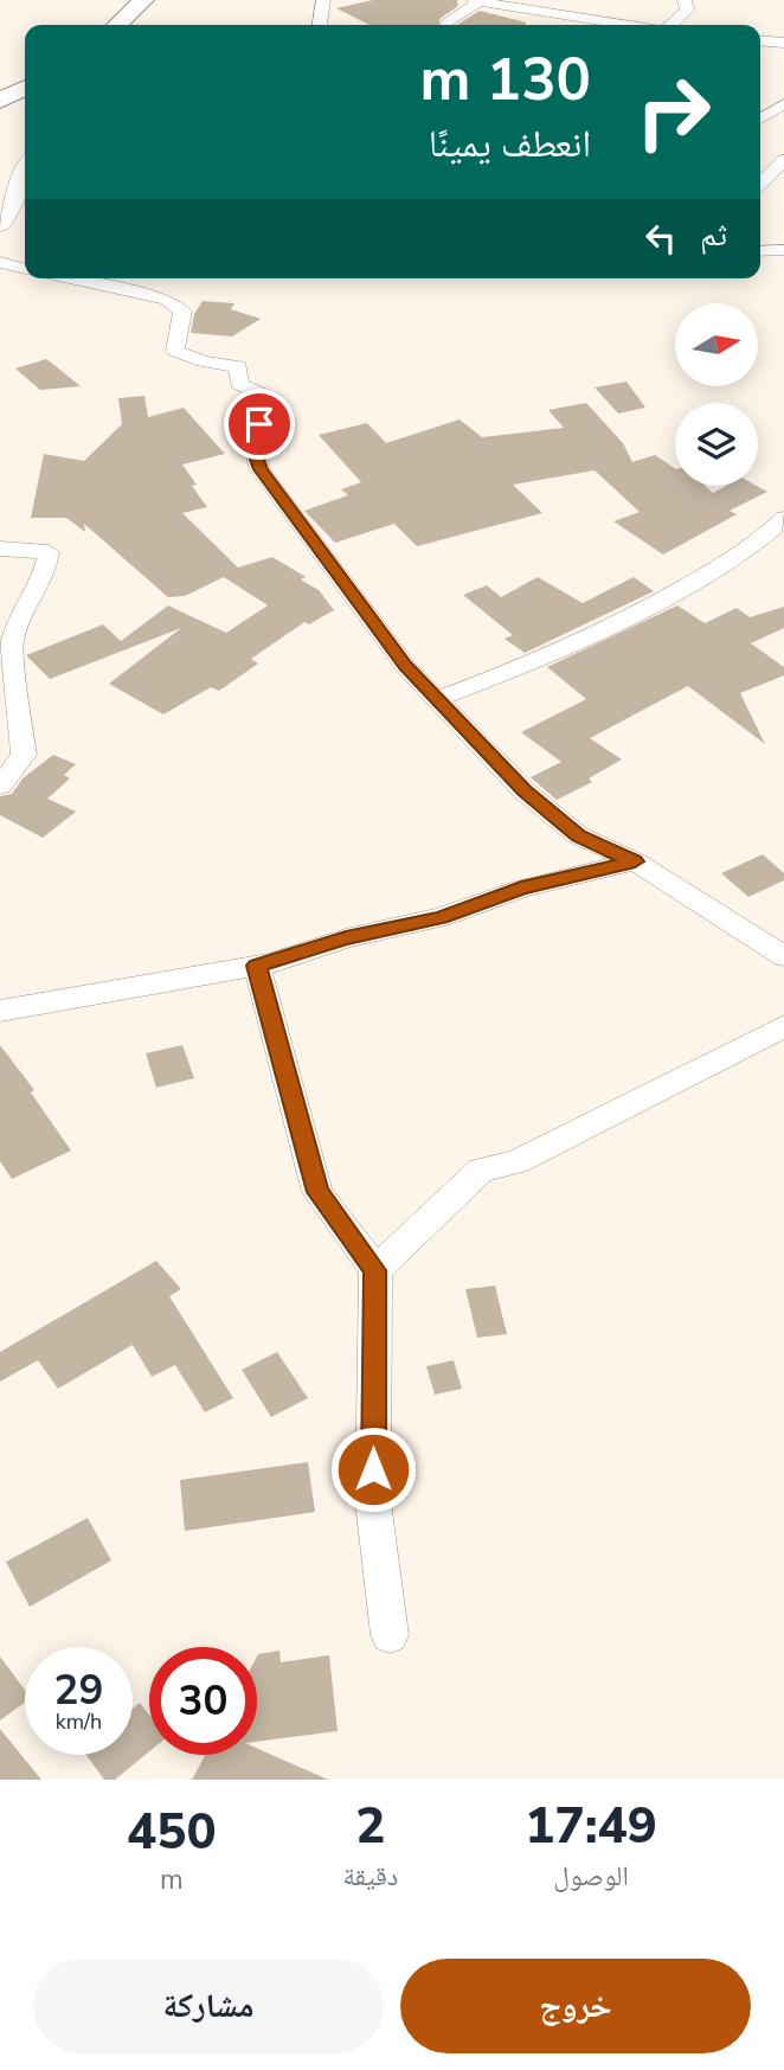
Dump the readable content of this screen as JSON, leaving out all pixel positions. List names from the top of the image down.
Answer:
{
  "north": "right",
  "page": {
    "turn": ["130 m", "انعطف يمينًا"],
    "then": "ثم",
    "speed": "29 km/h",
    "limit": "30",
    "eta": [
      "17:49",
      "الوصول",
      "2",
      "دقيقة",
      "450",
      "m"
    ],
    "buttons": ["خروج", "مشاركة"]
  }
}
